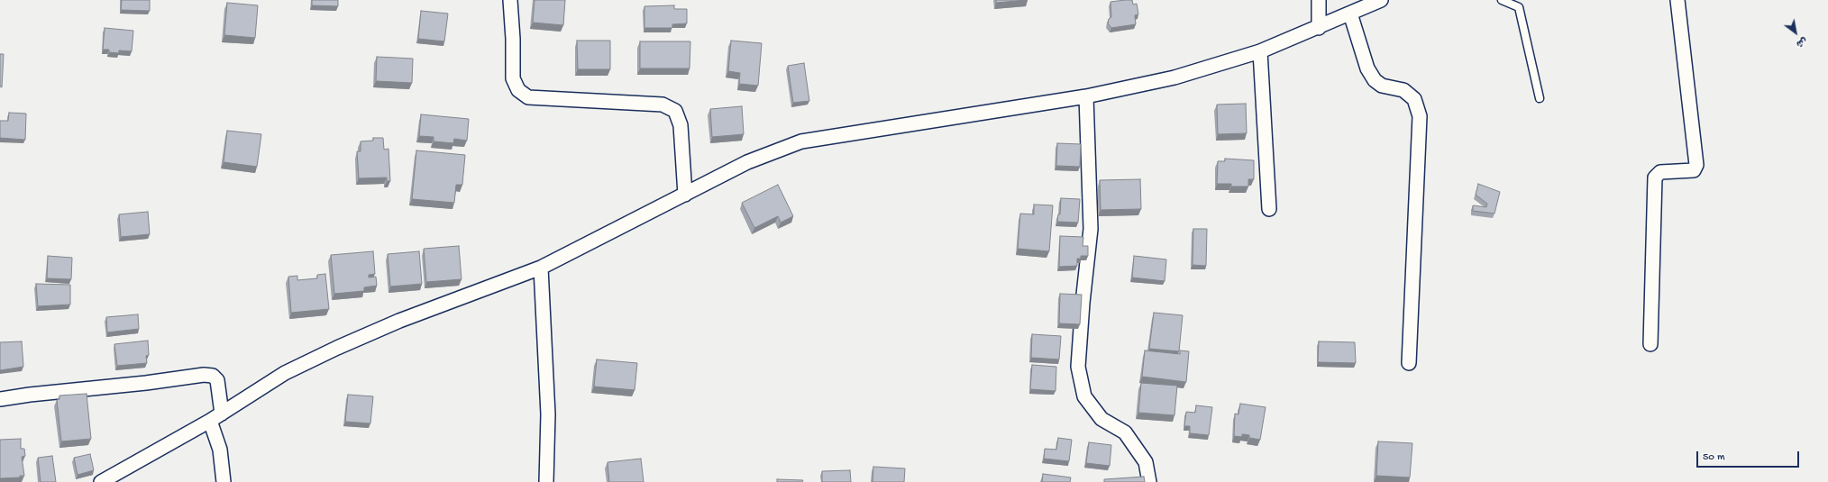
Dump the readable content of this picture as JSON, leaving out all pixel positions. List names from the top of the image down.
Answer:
{
  "scale_bar": "50 m",
  "north": "bottom right"
}
